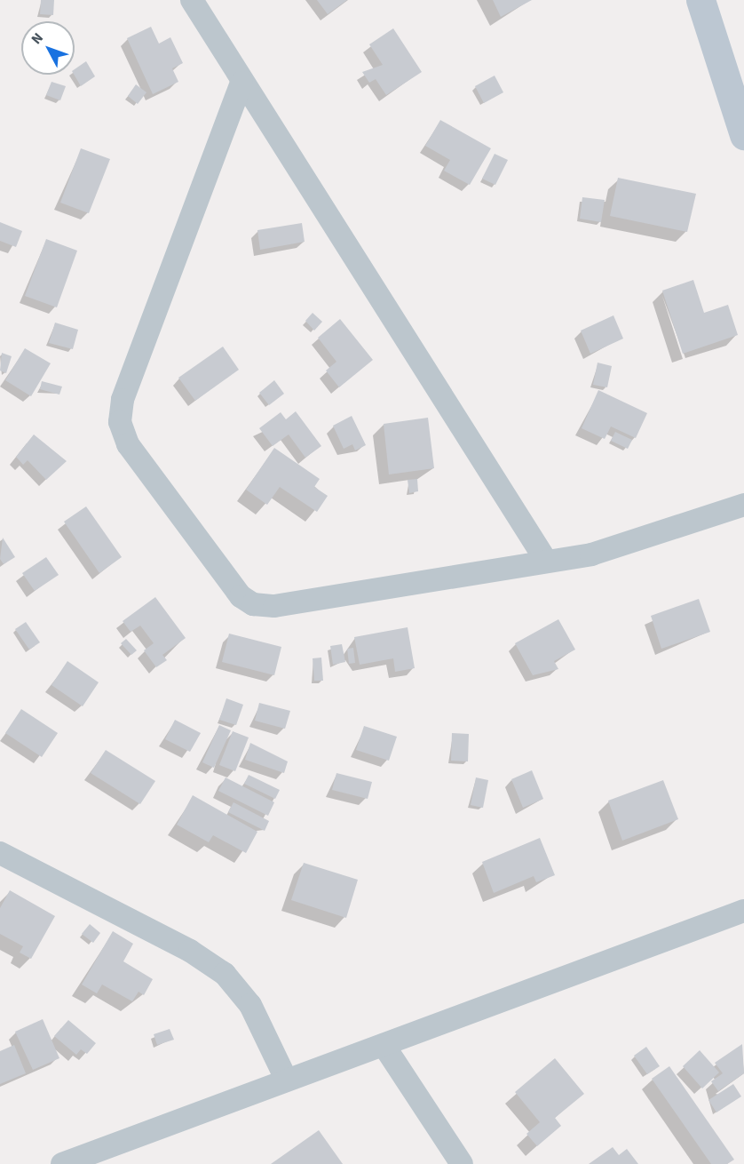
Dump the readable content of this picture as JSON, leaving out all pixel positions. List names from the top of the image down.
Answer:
{
  "north": "top left"
}
